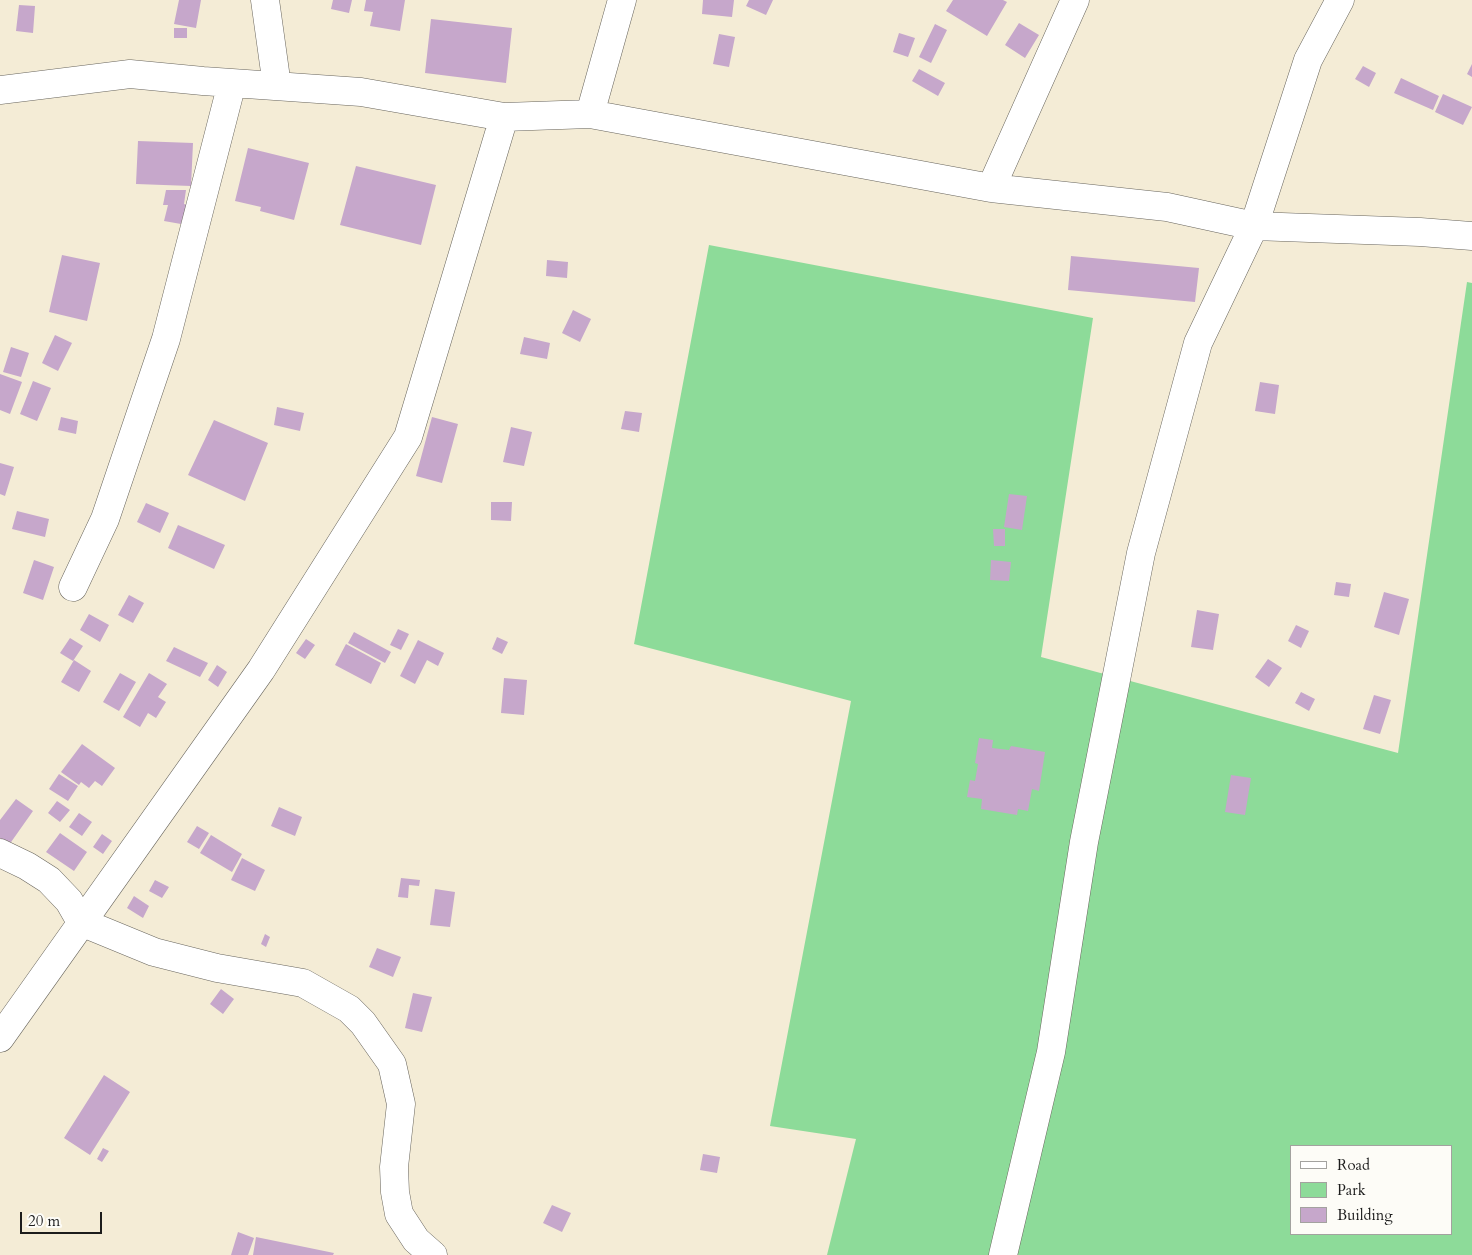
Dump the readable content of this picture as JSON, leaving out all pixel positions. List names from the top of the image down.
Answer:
{
  "legend": ["Road", "Park", "Building"],
  "scale_bar": "20 m"
}
